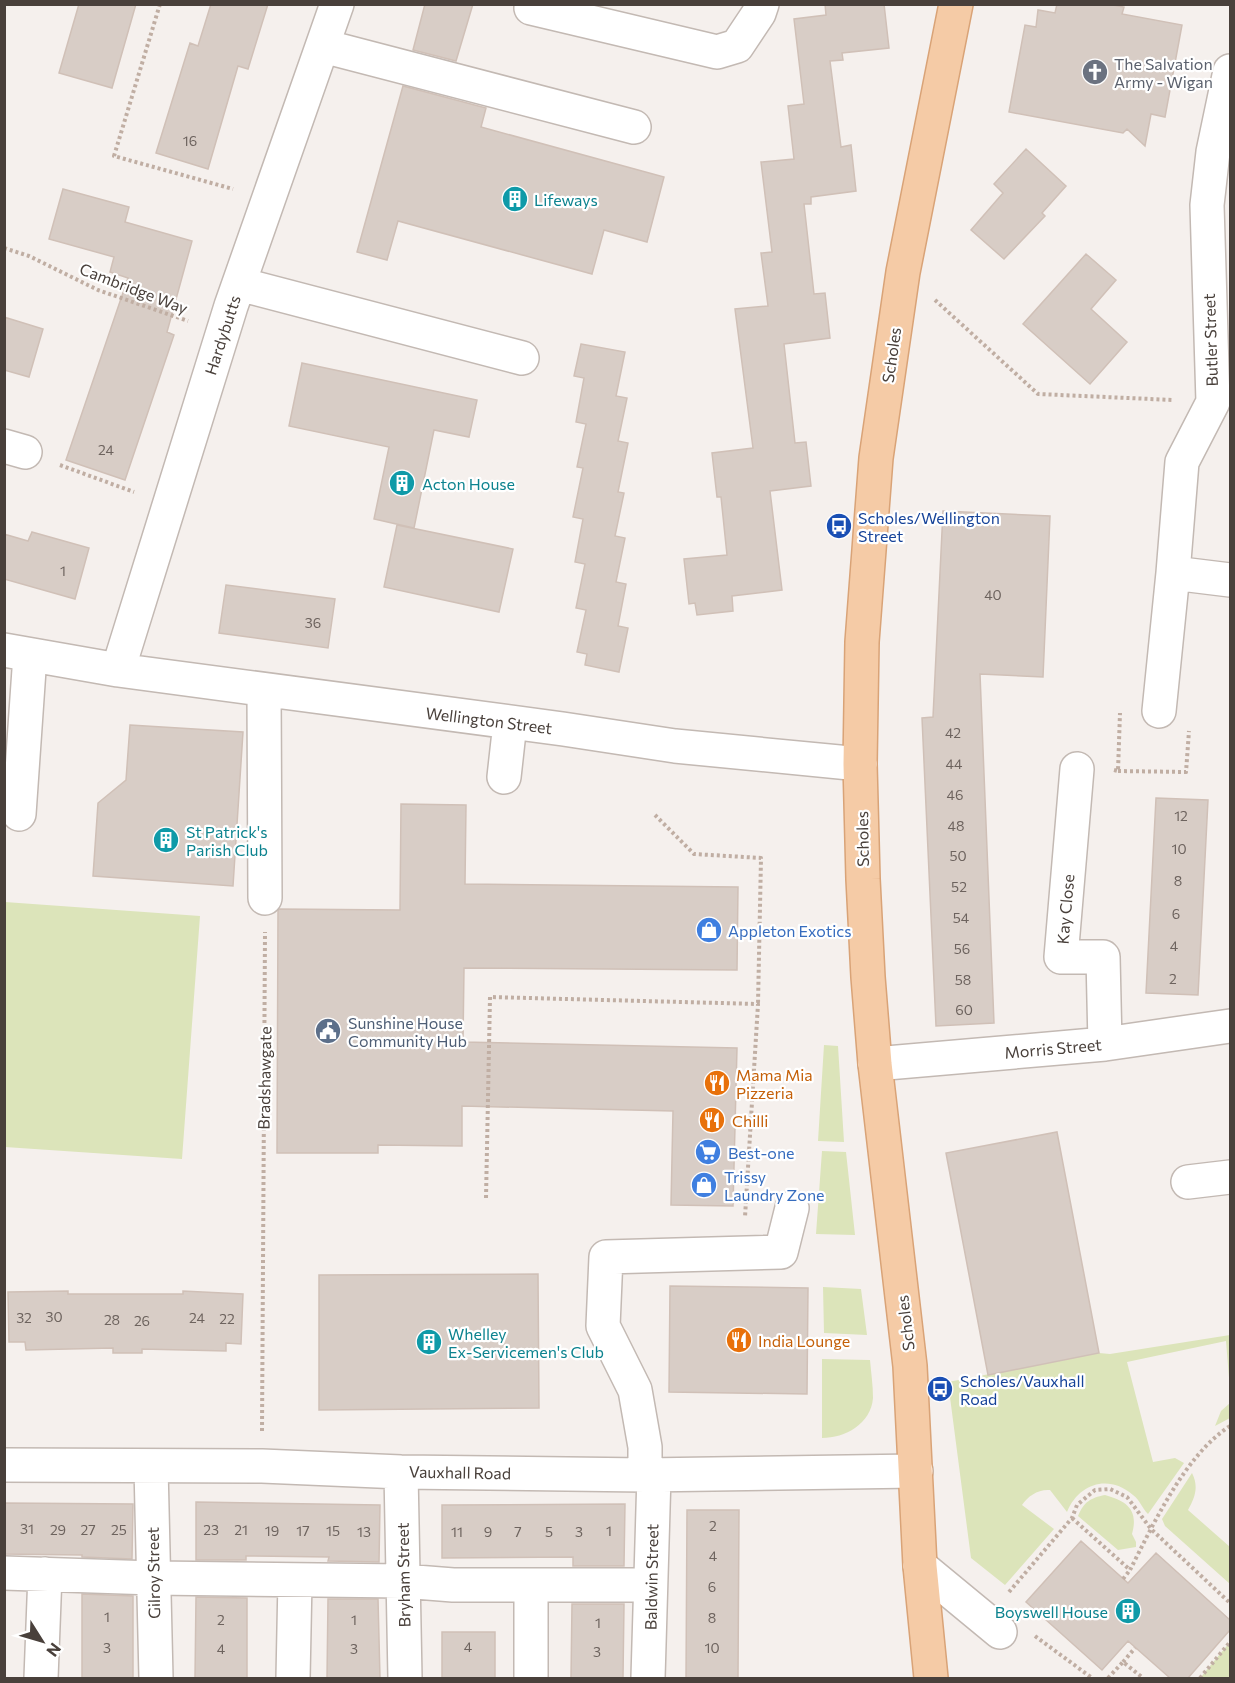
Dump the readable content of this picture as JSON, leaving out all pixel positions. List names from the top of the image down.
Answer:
{
  "streets": {
    "main road": ["Scholes"],
    "street": [
      "Hardybutts",
      "Butler Street",
      "Wellington Street",
      "Kay Close",
      "Morris Street",
      "Vauxhall Road",
      "Gilroy Street",
      "Bryham Street",
      "Baldwin Street"
    ],
    "path": ["Cambridge Way", "Bradshawgate"]
  },
  "crossings": [
    ["Cambridge Way", "Hardybutts"],
    ["Hardybutts", "Wellington Street"],
    ["Scholes", "Wellington Street"],
    ["Scholes", "Morris Street"],
    ["Scholes", "Vauxhall Road"],
    ["Kay Close", "Morris Street"],
    ["Bradshawgate", "Vauxhall Road"],
    ["Vauxhall Road", "Gilroy Street"],
    ["Vauxhall Road", "Bryham Street"],
    ["Vauxhall Road", "Baldwin Street"]
  ],
  "places": {
    "church": ["The Salvation Army - Wigan"],
    "building": [
      "Lifeways",
      "Acton House",
      "St Patrick's Parish Club",
      "Whelley Ex-Servicemen's Club",
      "Boyswell House"
    ],
    "bus stop": ["Scholes/Wellington Street", "Scholes/Vauxhall Road"],
    "shop": ["Appleton Exotics", "Trissy Laundry Zone"],
    "public building": ["Sunshine House Community Hub"],
    "restaurant": ["Mama Mia Pizzeria", "Chilli", "India Lounge"],
    "supermarket": ["Best-one"]
  },
  "house_numbers": [
    "16",
    "24",
    "1",
    "40",
    "36",
    "42",
    "44",
    "46",
    "12",
    "48",
    "10",
    "50",
    "8",
    "52",
    "6",
    "54",
    "4",
    "56",
    "2",
    "58",
    "60",
    "30",
    "32",
    "24",
    "22",
    "28",
    "26",
    "2",
    "31",
    "29",
    "27",
    "25",
    "23",
    "21",
    "19",
    "17",
    "15",
    "1",
    "13",
    "11",
    "9",
    "7",
    "5",
    "3",
    "4",
    "6",
    "1",
    "8",
    "2",
    "1",
    "1",
    "4",
    "3",
    "10",
    "4",
    "3",
    "3"
  ],
  "north": "bottom right"
}
